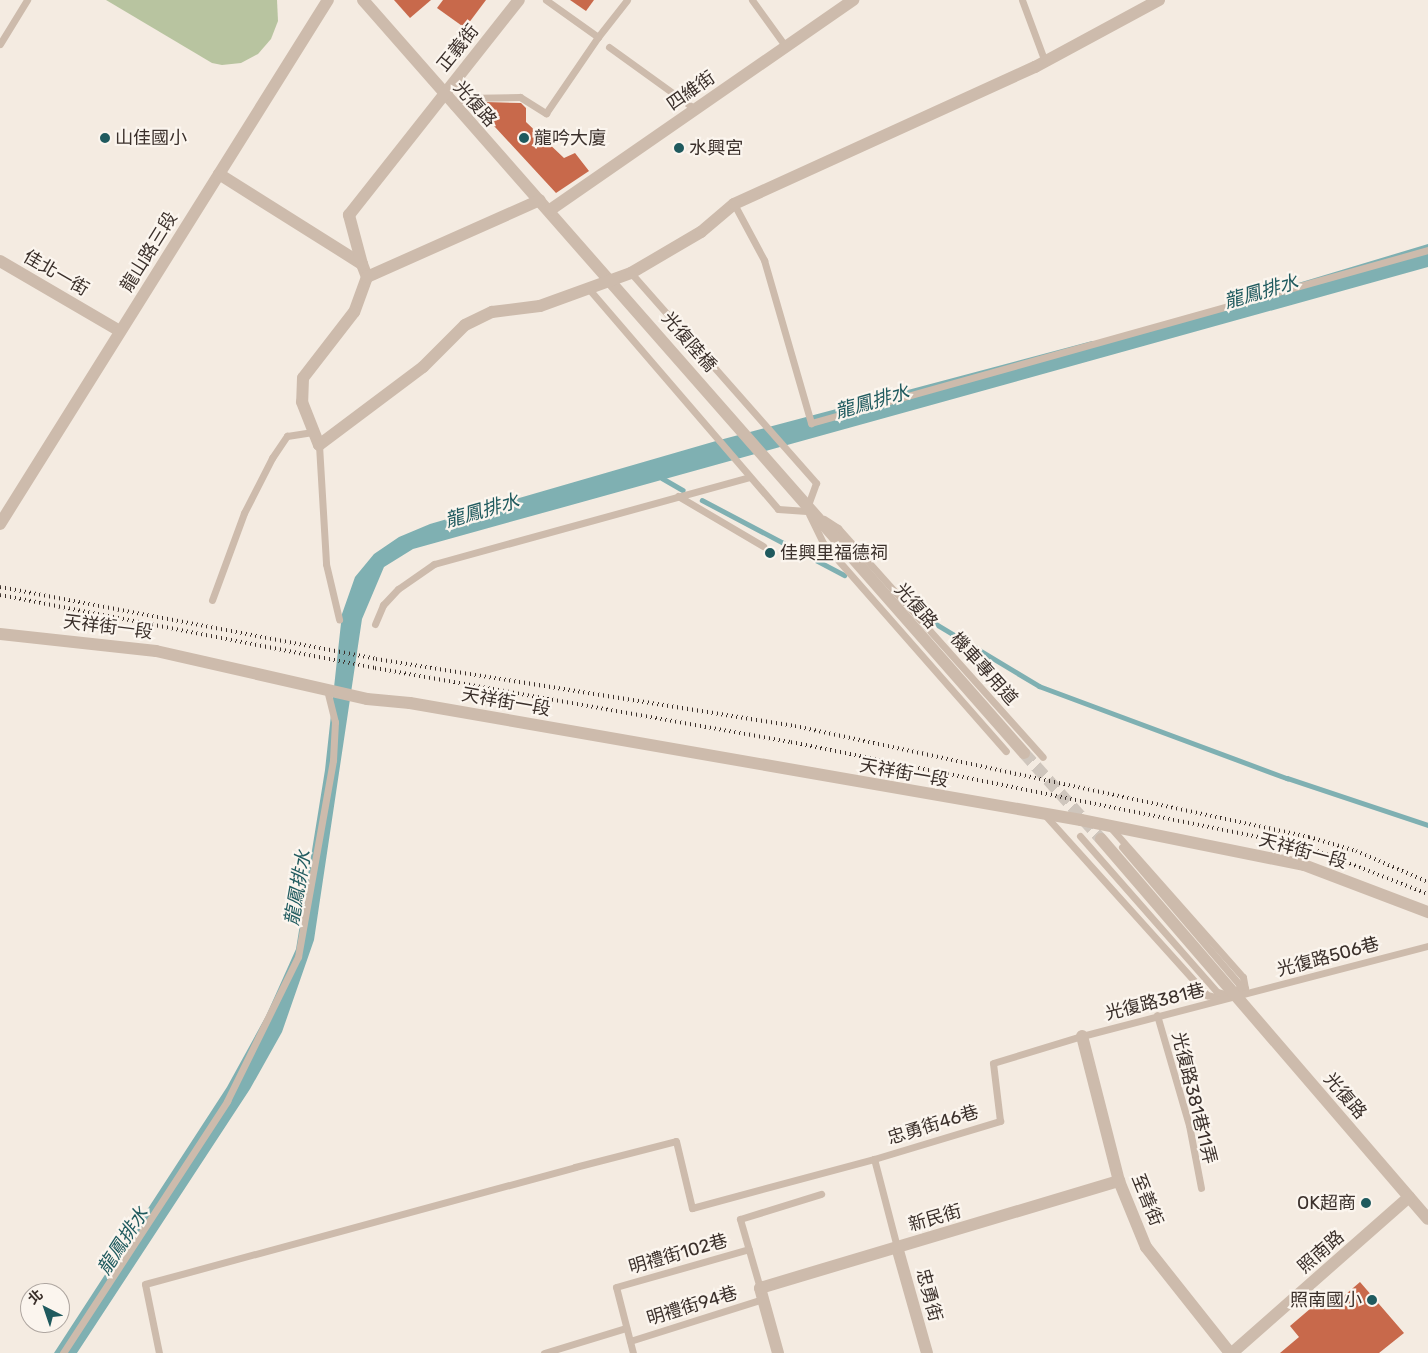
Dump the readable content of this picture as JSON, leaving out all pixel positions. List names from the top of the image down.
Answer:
{
  "streets": {
    "street": [
      "正義街",
      "四維街",
      "光復路",
      "龍山路三段",
      "佳北一街",
      "光復陸橋",
      "天祥街一段",
      "至善街",
      "新民街",
      "照南路",
      "忠勇街"
    ],
    "lane": [
      "機車專用道",
      "光復路506巷",
      "光復路381巷",
      "光復路381巷11弄",
      "忠勇街46巷",
      "明禮街102巷",
      "明禮街94巷"
    ]
  },
  "crossings": [
    ["正義街", "光復路"],
    ["四維街", "光復路"],
    ["光復路", "光復陸橋"],
    ["光復路", "機車專用道"],
    ["光復路", "光復路506巷"],
    ["光復路", "光復路381巷"],
    ["光復路", "照南路"],
    ["龍山路三段", "佳北一街"],
    ["光復路506巷", "光復路381巷"],
    ["光復路381巷", "光復路381巷11弄"],
    ["光復路381巷", "忠勇街46巷"],
    ["光復路381巷", "至善街"],
    ["忠勇街46巷", "至善街"],
    ["忠勇街46巷", "新民街"],
    ["忠勇街46巷", "忠勇街"],
    ["至善街", "新民街"],
    ["至善街", "照南路"],
    ["新民街", "忠勇街"],
    ["新民街", "明禮街94巷"]
  ],
  "water": ["龍鳳排水"],
  "places": [
    "山佳國小",
    "龍吟大廈",
    "水興宮",
    "佳興里福德祠",
    "OK超商",
    "照南國小"
  ],
  "north": "top left"
}
